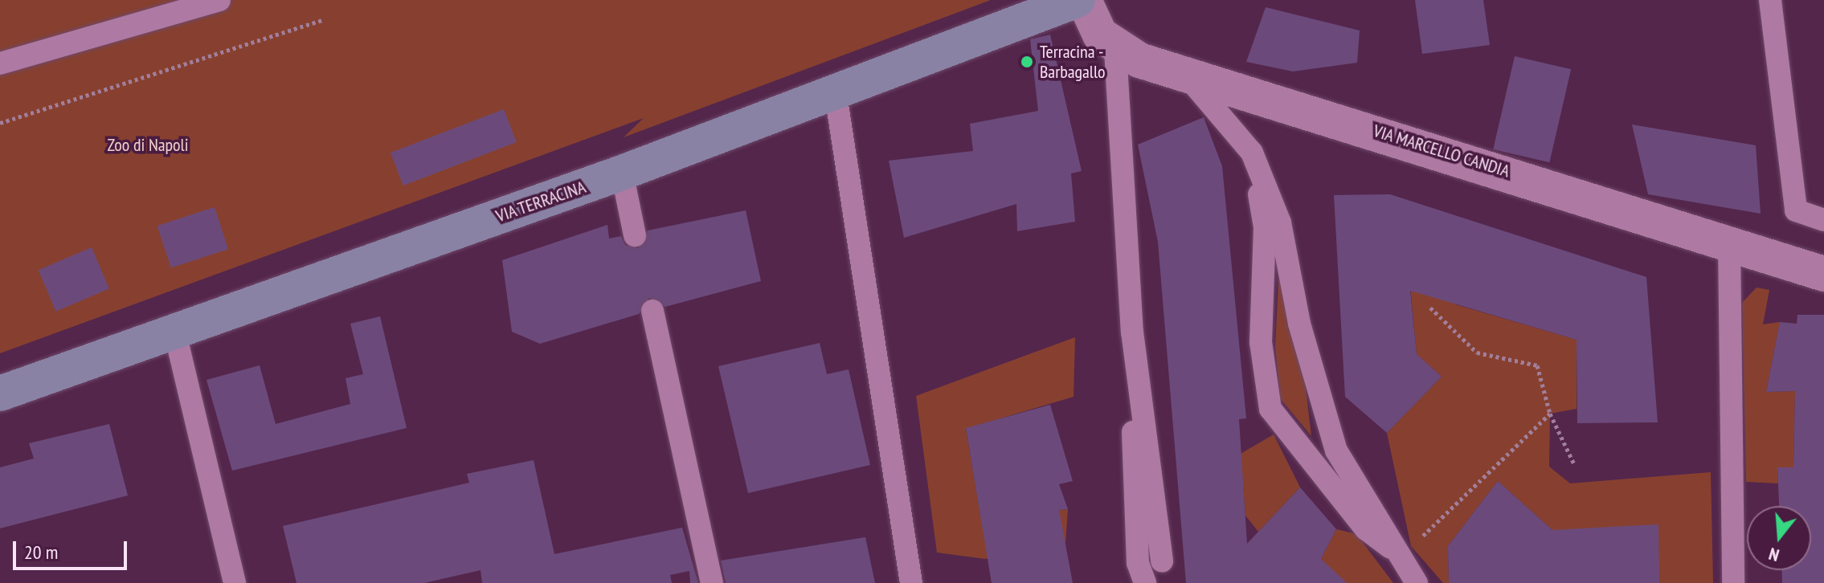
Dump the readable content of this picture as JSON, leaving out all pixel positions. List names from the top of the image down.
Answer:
{
  "streets": {
    "main road": ["VIA TERRACINA"],
    "street": ["VIA MARCELLO CANDIA"]
  },
  "parks": ["Zoo di Napoli"],
  "places": ["Terracina - Barbagallo"],
  "scale_bar": "20 m",
  "north": "bottom"
}
